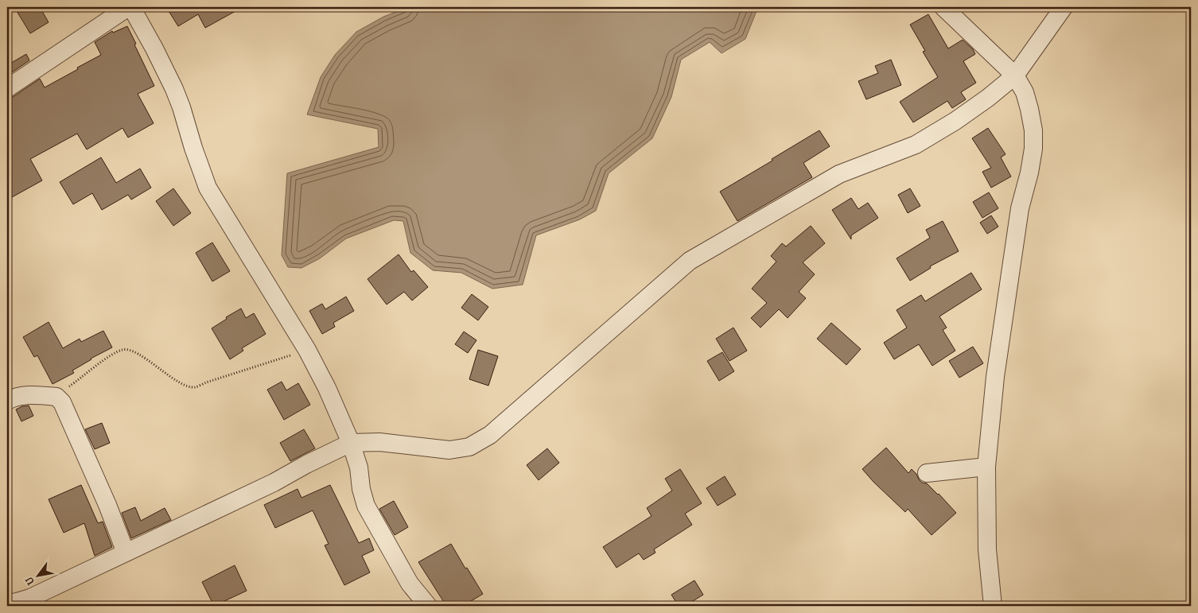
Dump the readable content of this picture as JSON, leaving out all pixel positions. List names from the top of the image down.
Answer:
{
  "north": "bottom left"
}
